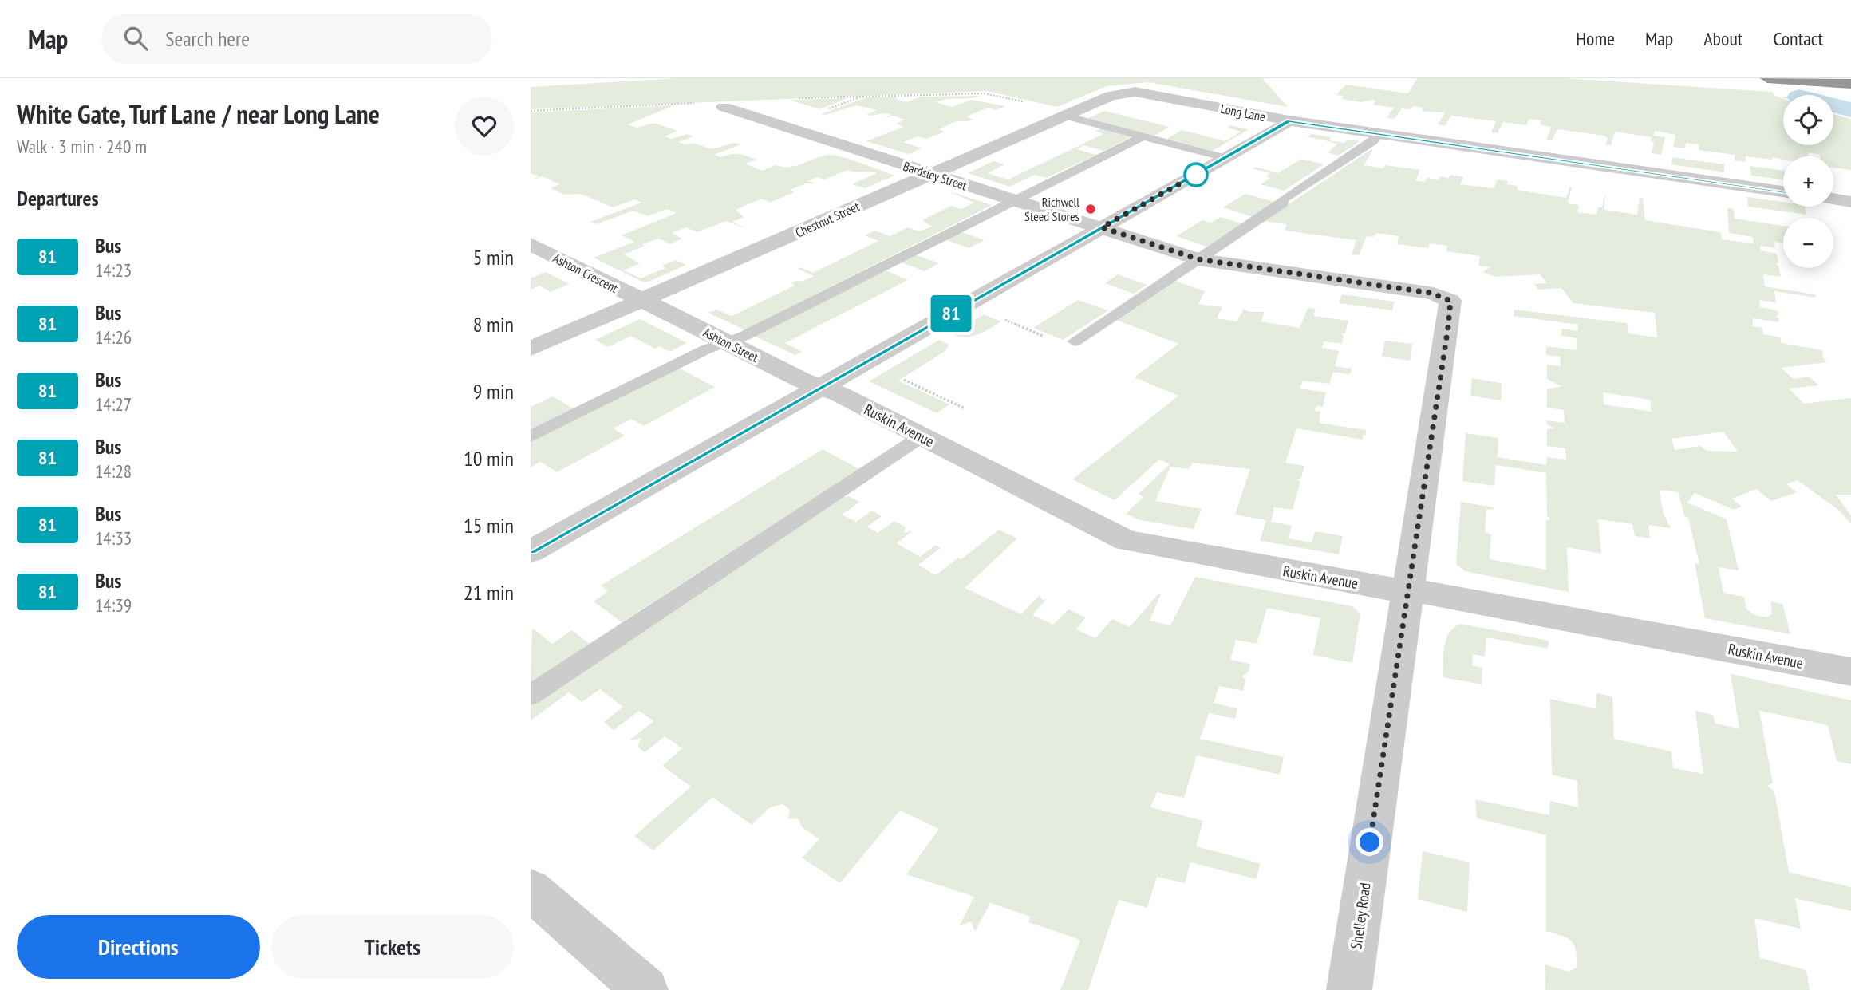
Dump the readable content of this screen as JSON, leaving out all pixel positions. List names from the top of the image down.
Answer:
{
  "streets": {
    "street": [
      "Long Lane",
      "Bardsley Street",
      "Chestnut Street",
      "Ashton Crescent",
      "Ashton Street",
      "Ruskin Avenue",
      "Shelley Road"
    ]
  },
  "crossings": [
    ["Long Lane", "Chestnut Street"],
    ["Bardsley Street", "Chestnut Street"],
    ["Bardsley Street", "Shelley Road"],
    ["Chestnut Street", "Ashton Crescent"],
    ["Chestnut Street", "Ashton Street"],
    ["Ashton Crescent", "Ashton Street"],
    ["Ashton Street", "Ruskin Avenue"],
    ["Ruskin Avenue", "Shelley Road"]
  ],
  "places": ["Richwell Steed Stores"],
  "lines": ["bus line 81"],
  "page": {
    "header": "Map",
    "search": "Search here",
    "nav": [
      "Home",
      "Map",
      "About",
      "Contact"
    ],
    "heading": [
      ["White Gate, Turf Lane / near Long Lane", "Walk · 3 min · 240 m"],
      "Departures"
    ],
    "on_map": "81",
    "map_buttons": ["+", "−"],
    "list": [
      {
        "mark": "81",
        "name": "Bus",
        "note": "14:23",
        "value": "5 min"
      },
      {
        "mark": "81",
        "name": "Bus",
        "note": "14:26",
        "value": "8 min"
      },
      {
        "mark": "81",
        "name": "Bus",
        "note": "14:27",
        "value": "9 min"
      },
      {
        "mark": "81",
        "name": "Bus",
        "note": "14:28",
        "value": "10 min"
      },
      {
        "mark": "81",
        "name": "Bus",
        "note": "14:33",
        "value": "15 min"
      },
      {
        "mark": "81",
        "name": "Bus",
        "note": "14:39",
        "value": "21 min"
      }
    ],
    "buttons": ["Directions", "Tickets"]
  }
}
